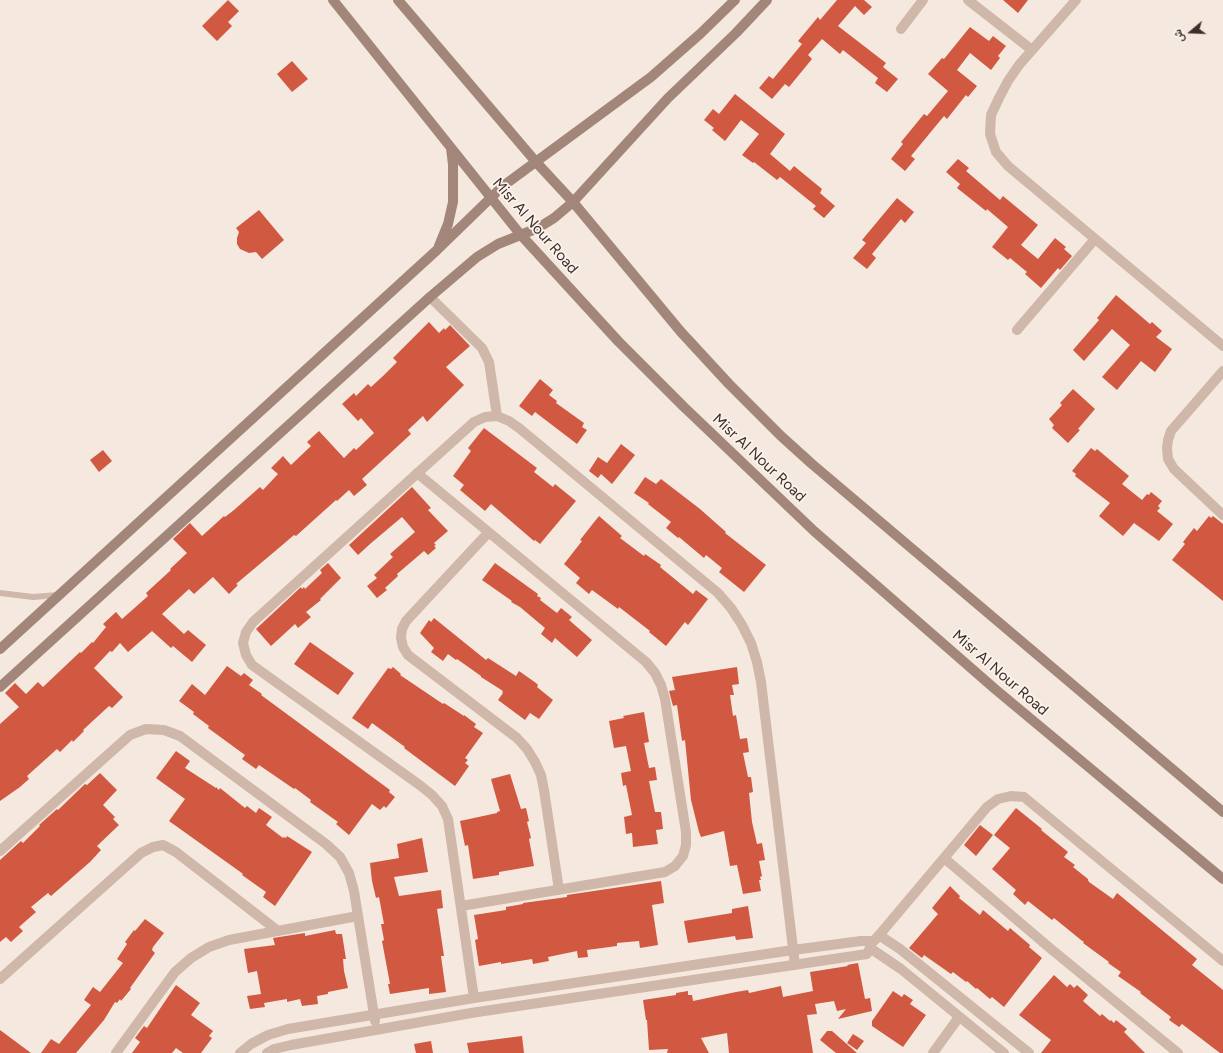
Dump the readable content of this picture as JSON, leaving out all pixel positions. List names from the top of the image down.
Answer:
{
  "streets": {
    "street": ["Misr Al Nour Road"]
  },
  "north": "left"
}
